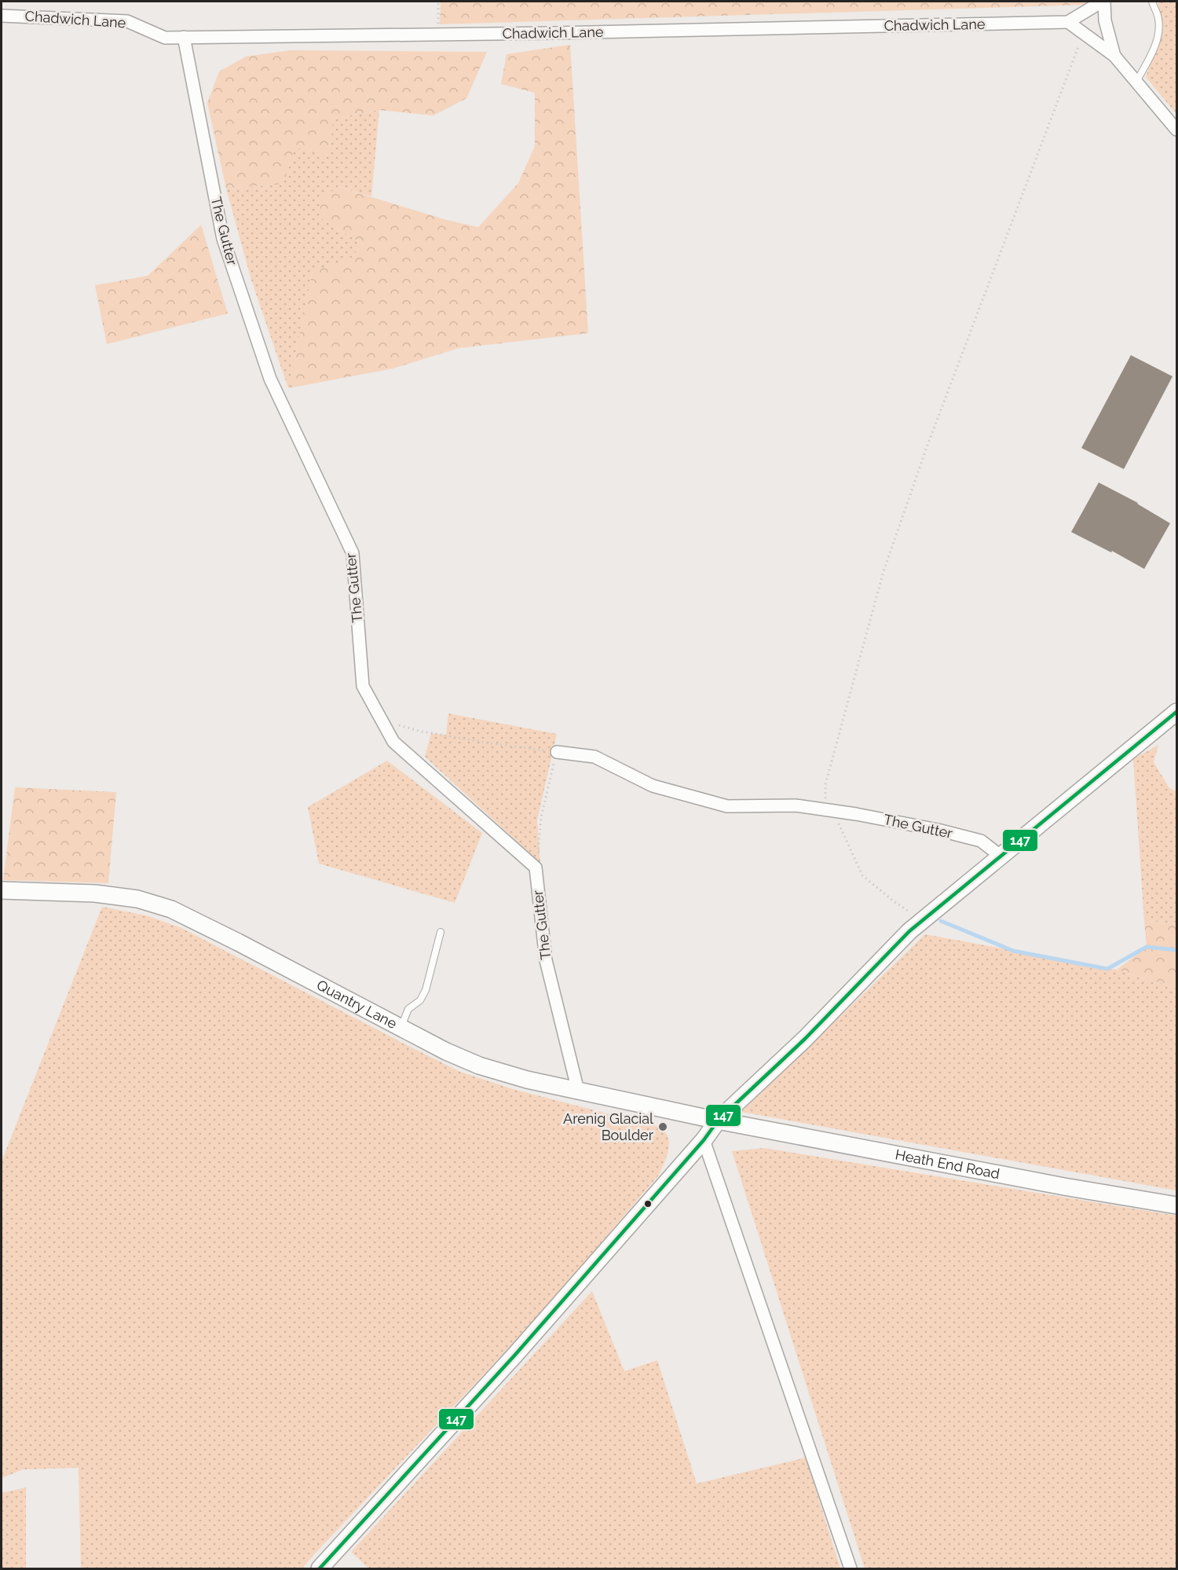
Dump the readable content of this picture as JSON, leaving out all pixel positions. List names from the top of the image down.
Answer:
{
  "streets": {
    "street": [
      "Chadwich Lane",
      "The Gutter",
      "Quantry Lane",
      "Heath End Road"
    ]
  },
  "crossings": [
    ["Chadwich Lane", "The Gutter"],
    ["The Gutter", "Quantry Lane"],
    ["Quantry Lane", "Heath End Road"]
  ],
  "places": ["Arenig Glacial Boulder"],
  "lines": ["transit line 147"]
}
